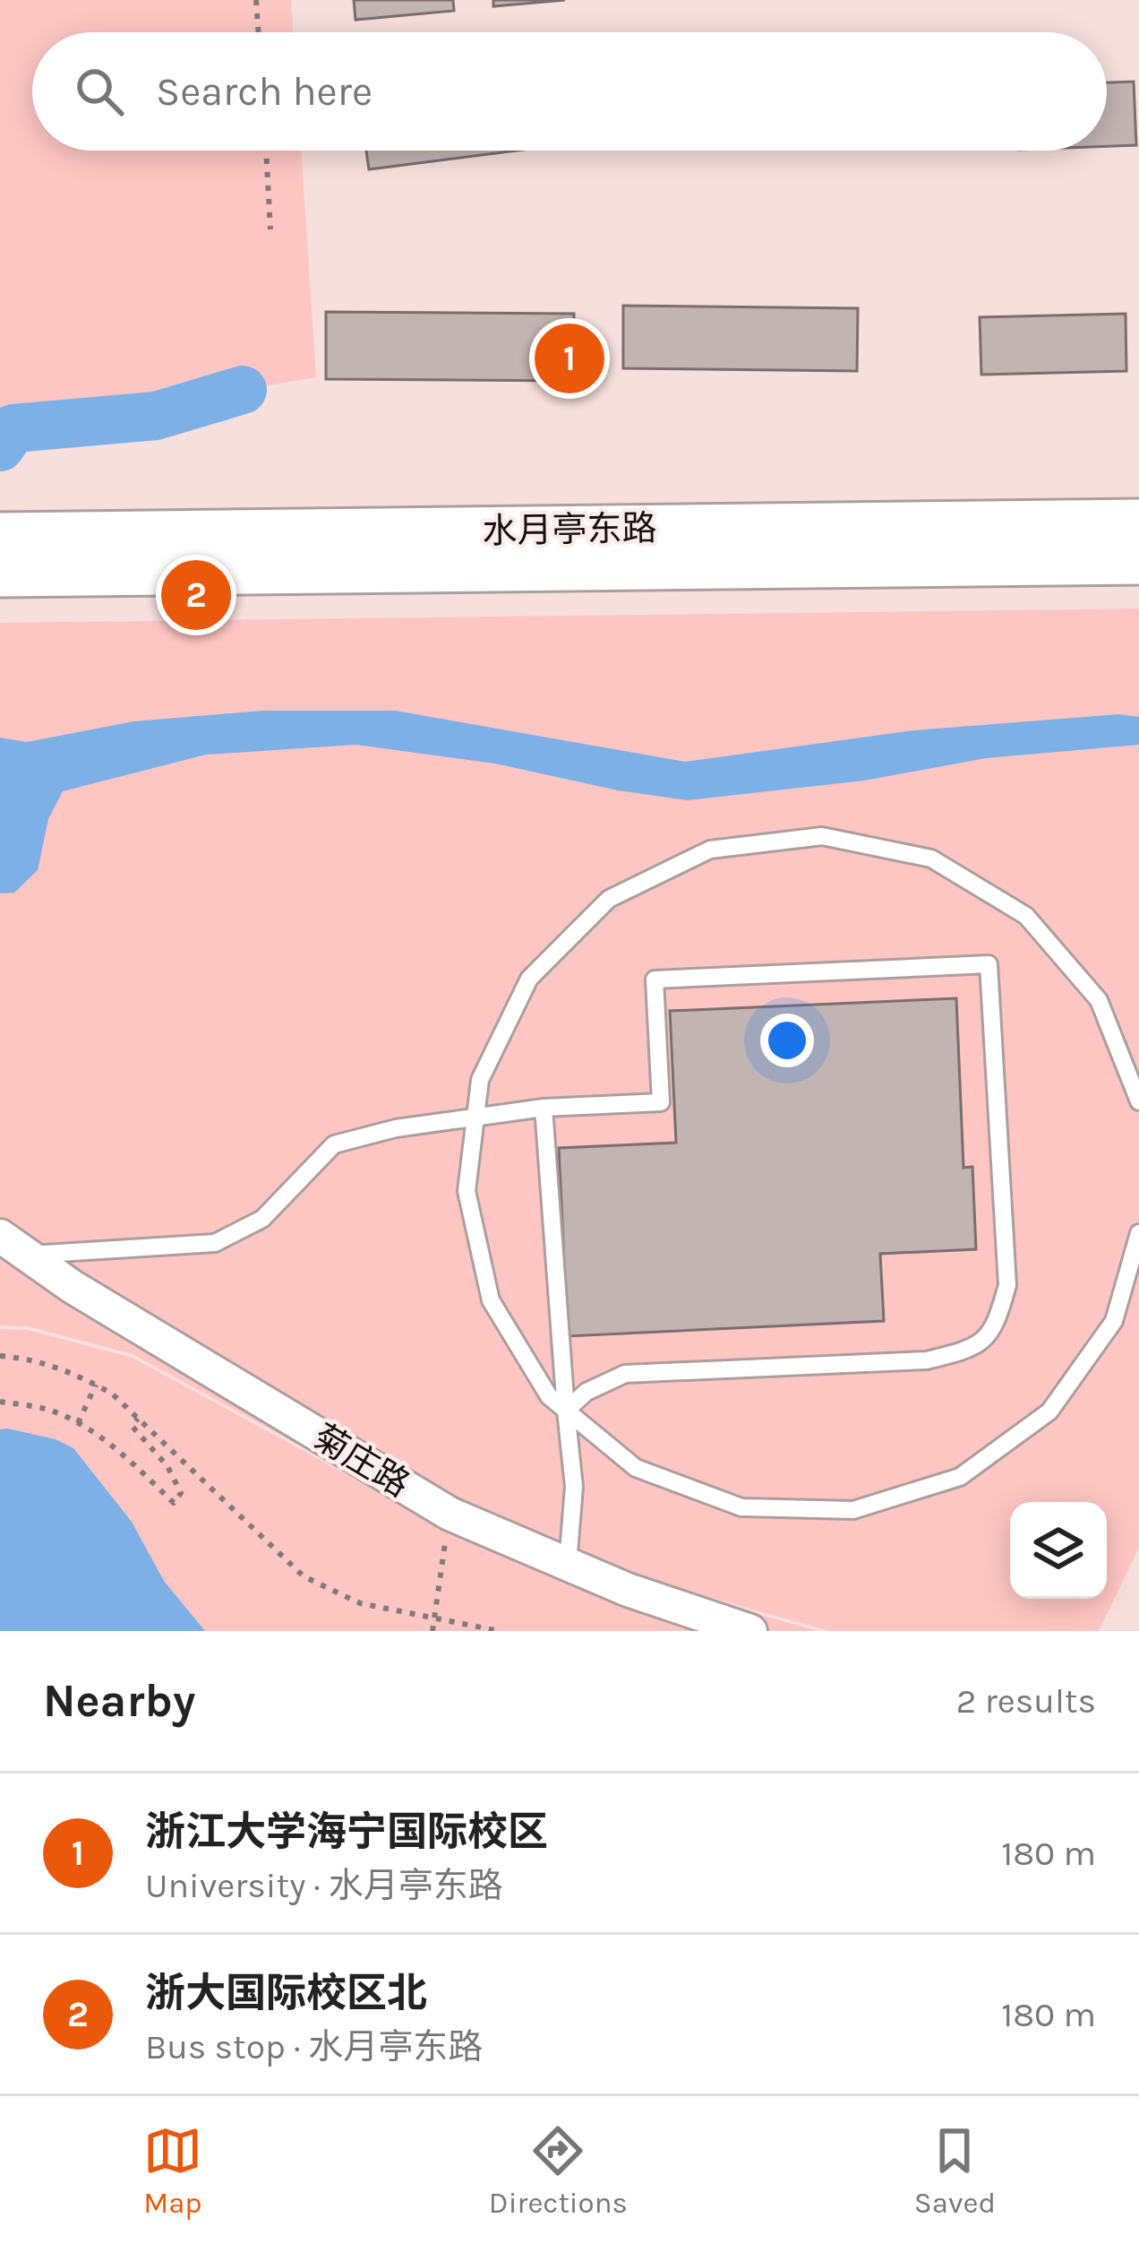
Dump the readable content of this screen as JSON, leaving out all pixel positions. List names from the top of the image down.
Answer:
{
  "streets": {
    "main road": ["水月亭东路"],
    "street": ["菊庄路"]
  },
  "page": {
    "search": "Search here",
    "pins": ["1", "2"],
    "heading": ["Nearby", "2 results"],
    "list": [
      {
        "mark": "1",
        "name": "浙江大学海宁国际校区",
        "note": "University · 水月亭东路",
        "value": "180 m"
      },
      {
        "mark": "2",
        "name": "浙大国际校区北",
        "note": "Bus stop · 水月亭东路",
        "value": "180 m"
      }
    ],
    "nav": ["Map", "Directions", "Saved"]
  }
}
